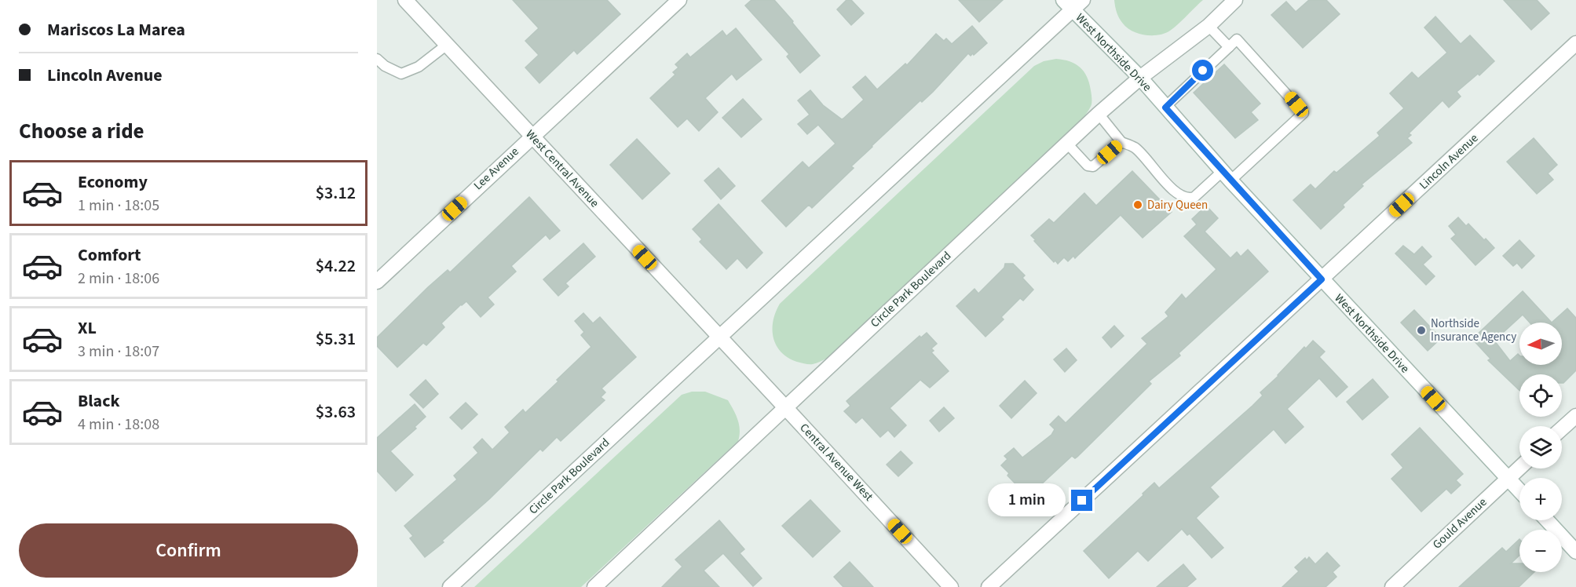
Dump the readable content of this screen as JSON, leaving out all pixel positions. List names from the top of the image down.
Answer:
{
  "streets": {
    "street": [
      "West Northside Drive",
      "Lincoln Avenue",
      "Lee Avenue",
      "West Central Avenue",
      "Circle Park Boulevard",
      "Central Avenue West",
      "Gould Avenue"
    ]
  },
  "crossings": [
    ["West Northside Drive", "Lincoln Avenue"],
    ["West Northside Drive", "Circle Park Boulevard"],
    ["West Northside Drive", "Gould Avenue"],
    ["Lee Avenue", "West Central Avenue"],
    ["West Central Avenue", "Circle Park Boulevard"],
    ["West Central Avenue", "Central Avenue West"],
    ["Circle Park Boulevard", "Central Avenue West"]
  ],
  "places": ["Dairy Queen", "Northside Insurance Agency"],
  "north": "left",
  "page": {
    "banner": ["Mariscos La Marea", "Lincoln Avenue"],
    "heading": "Choose a ride",
    "list": [
      {
        "name": "Economy",
        "note": "1 min · 18:05",
        "value": "$3.12"
      },
      {
        "name": "Comfort",
        "note": "2 min · 18:06",
        "value": "$4.22"
      },
      {
        "name": "XL",
        "note": "3 min · 18:07",
        "value": "$5.31"
      },
      {
        "name": "Black",
        "note": "4 min · 18:08",
        "value": "$3.63"
      }
    ],
    "map_buttons": ["+", "−"],
    "bubble": "1 min",
    "buttons": "Confirm"
  }
}
